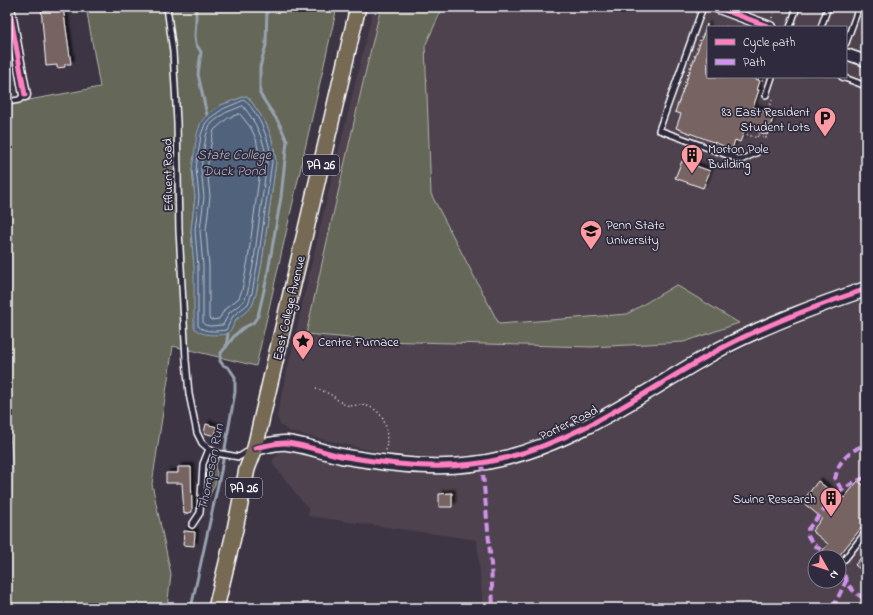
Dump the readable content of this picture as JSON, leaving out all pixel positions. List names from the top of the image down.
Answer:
{
  "streets": {
    "main road": ["PA 26", "East College Avenue"],
    "street": ["Porter Road"],
    "lane": ["Effluent Road"]
  },
  "crossings": [
    ["East College Avenue", "Porter Road"]
  ],
  "water": ["State College Duck Pond", "Thompson Run"],
  "places": {
    "parking": ["83 East Resident Student Lots"],
    "building": ["Morton Pole Building", "Swine Research"],
    "school or university": ["Penn State University"],
    "place": ["Centre Furnace"]
  },
  "legend": ["Cycle path", "Path"],
  "north": "bottom right"
}
